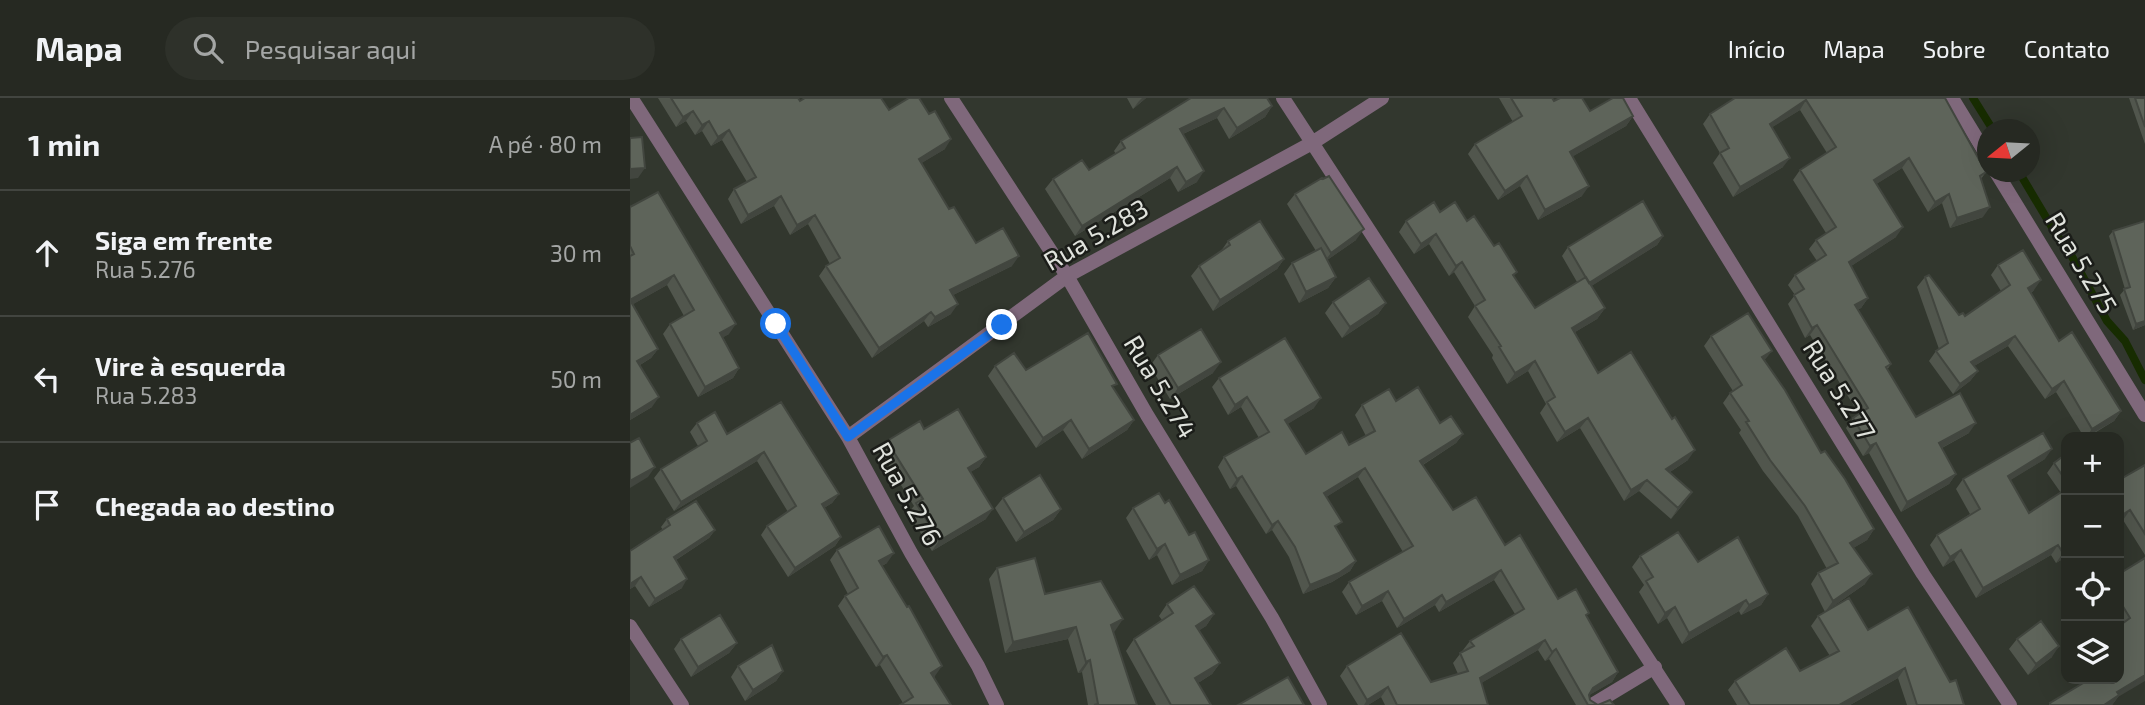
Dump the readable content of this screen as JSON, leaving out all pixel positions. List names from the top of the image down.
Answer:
{
  "streets": {
    "street": [
      "Rua 5.283",
      "Rua 5.275",
      "Rua 5.274",
      "Rua 5.277",
      "Rua 5.276"
    ]
  },
  "crossings": [
    ["Rua 5.283", "Rua 5.274"],
    ["Rua 5.283", "Rua 5.276"]
  ],
  "north": "left",
  "page": {
    "header": "Mapa",
    "search": "Pesquisar aqui",
    "nav": [
      "Início",
      "Mapa",
      "Sobre",
      "Contato"
    ],
    "heading": ["1 min", "A pé · 80 m"],
    "list": [
      ["Siga em frente", "Rua 5.276", "30 m"],
      ["Vire à esquerda", "Rua 5.283", "50 m"],
      "Chegada ao destino"
    ],
    "map_buttons": ["+", "−"]
  }
}
